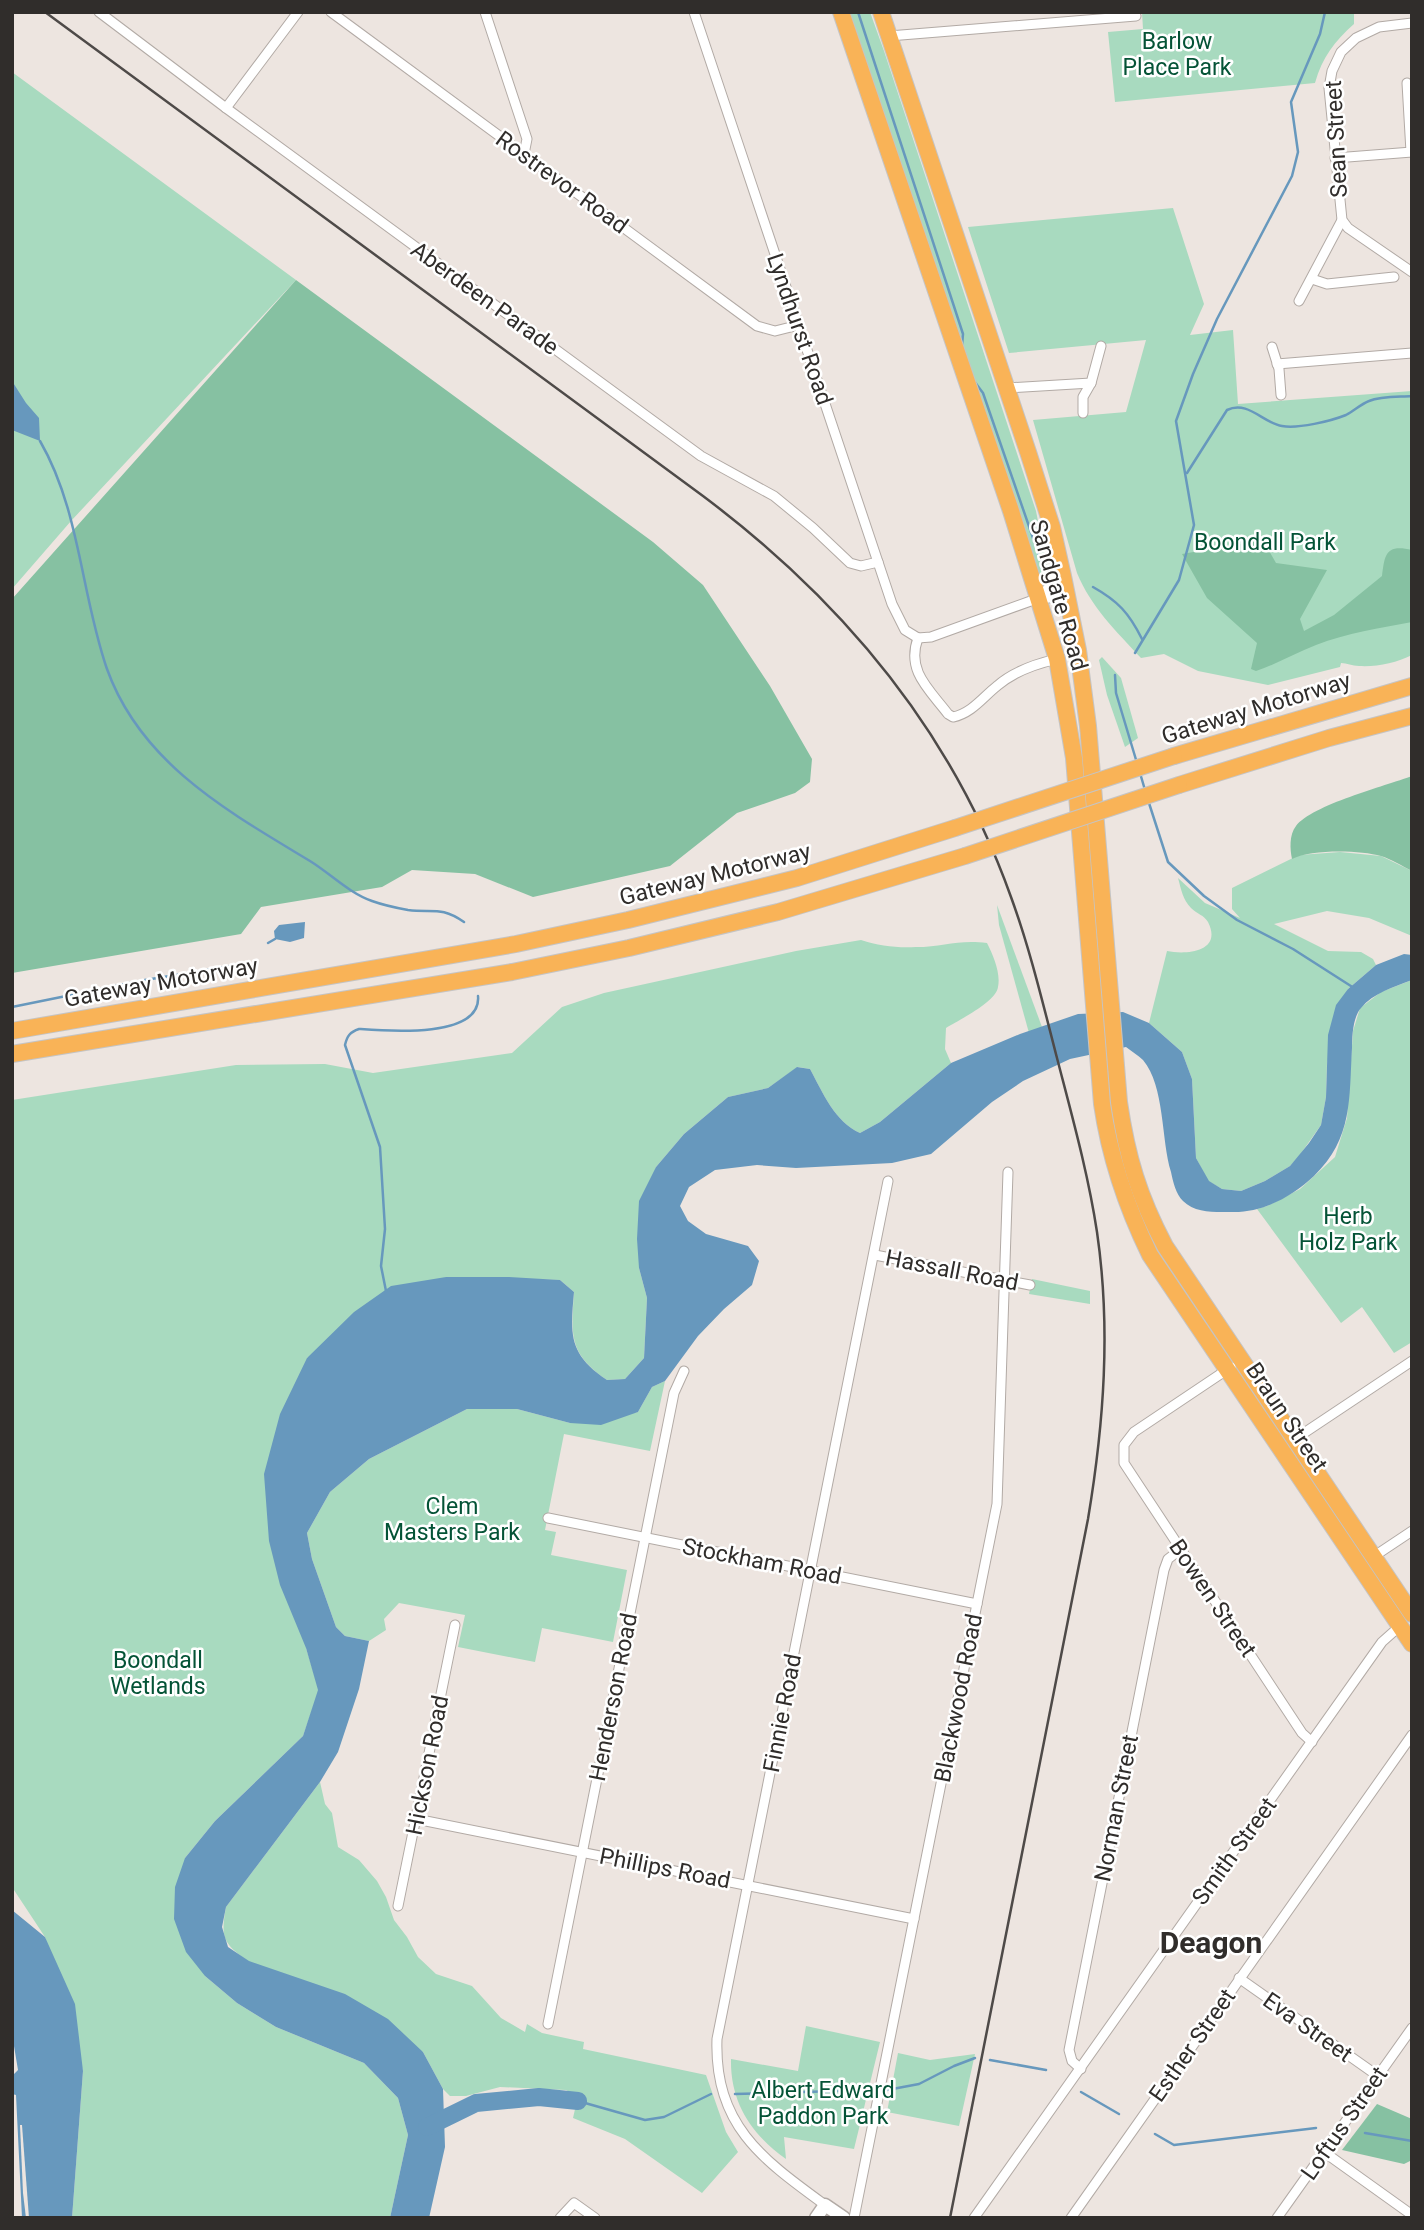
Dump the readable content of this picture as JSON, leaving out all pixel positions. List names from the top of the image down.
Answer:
{
  "streets": {
    "highway": ["Sandgate Road", "Gateway Motorway", "Braun Street"],
    "street": [
      "Sean Street",
      "Rostrevor Road",
      "Aberdeen Parade",
      "Lyndhurst Road",
      "Hassall Road",
      "Stockham Road",
      "Bowen Street",
      "Henderson Road",
      "Blackwood Road",
      "Finnie Road",
      "Hickson Road",
      "Norman Street",
      "Smith Street",
      "Phillips Road",
      "Eva Street",
      "Esther Street",
      "Loftus Street"
    ]
  },
  "crossings": [
    ["Rostrevor Road", "Lyndhurst Road"],
    ["Aberdeen Parade", "Lyndhurst Road"],
    ["Sandgate Road", "Braun Street"],
    ["Hassall Road", "Blackwood Road"],
    ["Hassall Road", "Finnie Road"],
    ["Braun Street", "Bowen Street"],
    ["Braun Street", "Smith Street"],
    ["Stockham Road", "Henderson Road"],
    ["Stockham Road", "Blackwood Road"],
    ["Stockham Road", "Finnie Road"],
    ["Bowen Street", "Norman Street"],
    ["Bowen Street", "Smith Street"],
    ["Henderson Road", "Phillips Road"],
    ["Blackwood Road", "Phillips Road"],
    ["Finnie Road", "Phillips Road"],
    ["Hickson Road", "Phillips Road"],
    ["Norman Street", "Smith Street"],
    ["Eva Street", "Esther Street"],
    ["Eva Street", "Loftus Street"]
  ],
  "districts": ["Deagon"],
  "parks": [
    "Barlow Place Park",
    "Boondall Park",
    "Herb Holz Park",
    "Clem Masters Park",
    "Boondall Wetlands",
    "Albert Edward Paddon Park"
  ]
}
